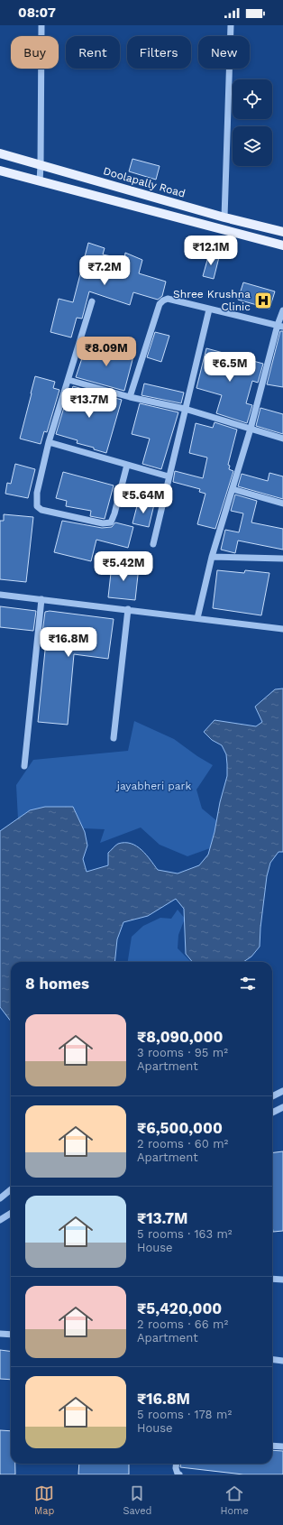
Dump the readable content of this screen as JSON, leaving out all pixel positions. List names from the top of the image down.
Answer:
{
  "streets": {
    "main road": ["Doolapally Road"]
  },
  "parks": ["jayabheri park"],
  "places": {
    "hospital": ["Shree Krushna Clinic"]
  },
  "page": {
    "status": "08:07",
    "chip": [
      "Buy",
      "Rent",
      "Filters",
      "New"
    ],
    "price": [
      "₹12.1M",
      "₹7.2M",
      "₹8.09M",
      "₹6.5M",
      "₹13.7M",
      "₹5.64M",
      "₹5.42M",
      "₹16.8M"
    ],
    "heading": "8 homes",
    "list": [
      {
        "name": "₹8,090,000",
        "note": "3 rooms · 95 m² · Apartment"
      },
      {
        "name": "₹6,500,000",
        "note": "2 rooms · 60 m² · Apartment"
      },
      {
        "name": "₹13.7M",
        "note": "5 rooms · 163 m² · House"
      },
      {
        "name": "₹5,420,000",
        "note": "2 rooms · 66 m² · Apartment"
      },
      {
        "name": "₹16.8M",
        "note": "5 rooms · 178 m² · House"
      }
    ],
    "tabs": ["Map", "Saved", "Home"]
  }
}
